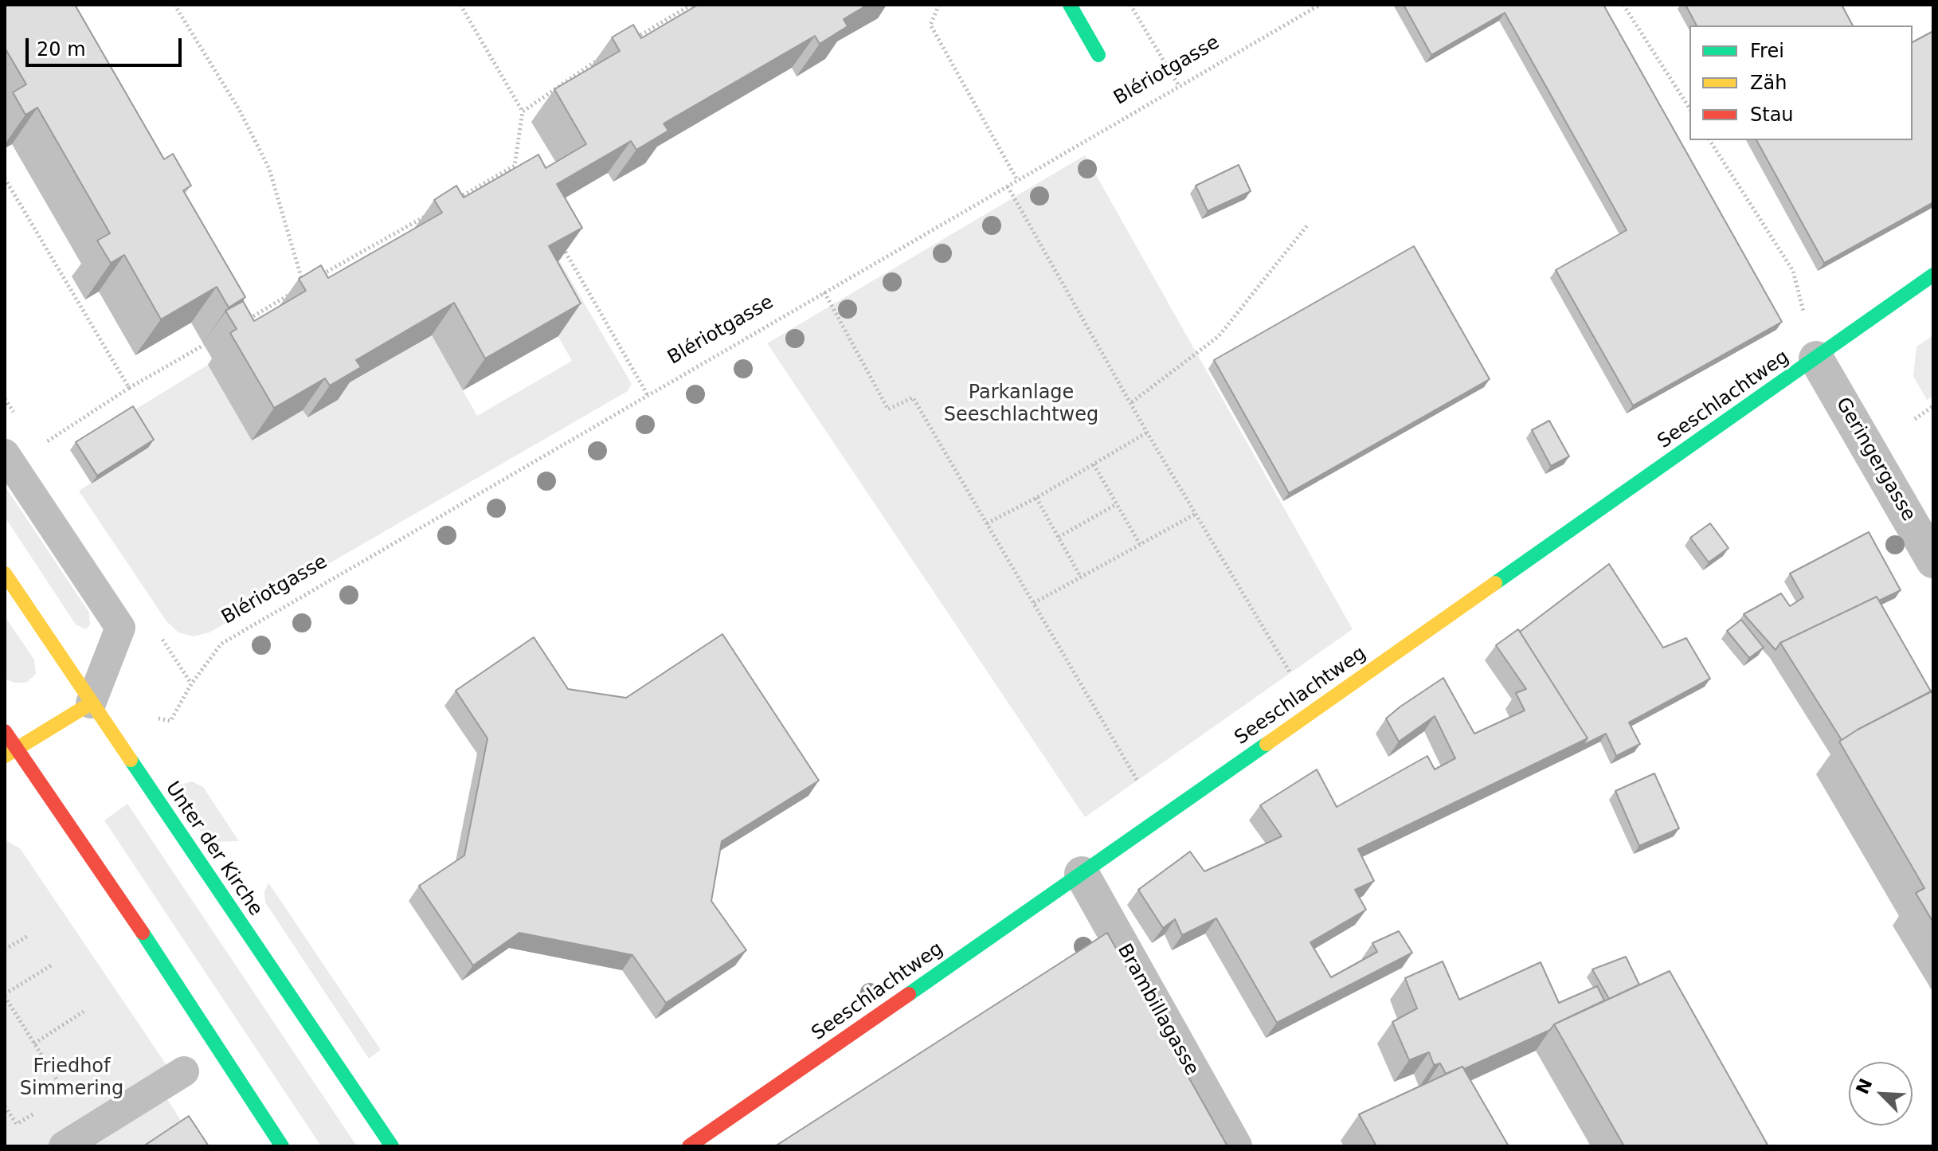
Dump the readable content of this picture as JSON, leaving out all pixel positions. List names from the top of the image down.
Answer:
{
  "streets": {
    "street": [
      "Seeschlachtweg",
      "Geringergasse",
      "Unter der Kirche",
      "Brambillagasse"
    ],
    "path": ["Blériotgasse"]
  },
  "crossings": [
    ["Seeschlachtweg", "Geringergasse"],
    ["Seeschlachtweg", "Brambillagasse"]
  ],
  "parks": ["Parkanlage Seeschlachtweg", "Friedhof Simmering"],
  "legend": ["Frei", "Zäh", "Stau"],
  "scale_bar": "20 m",
  "north": "top left"
}
